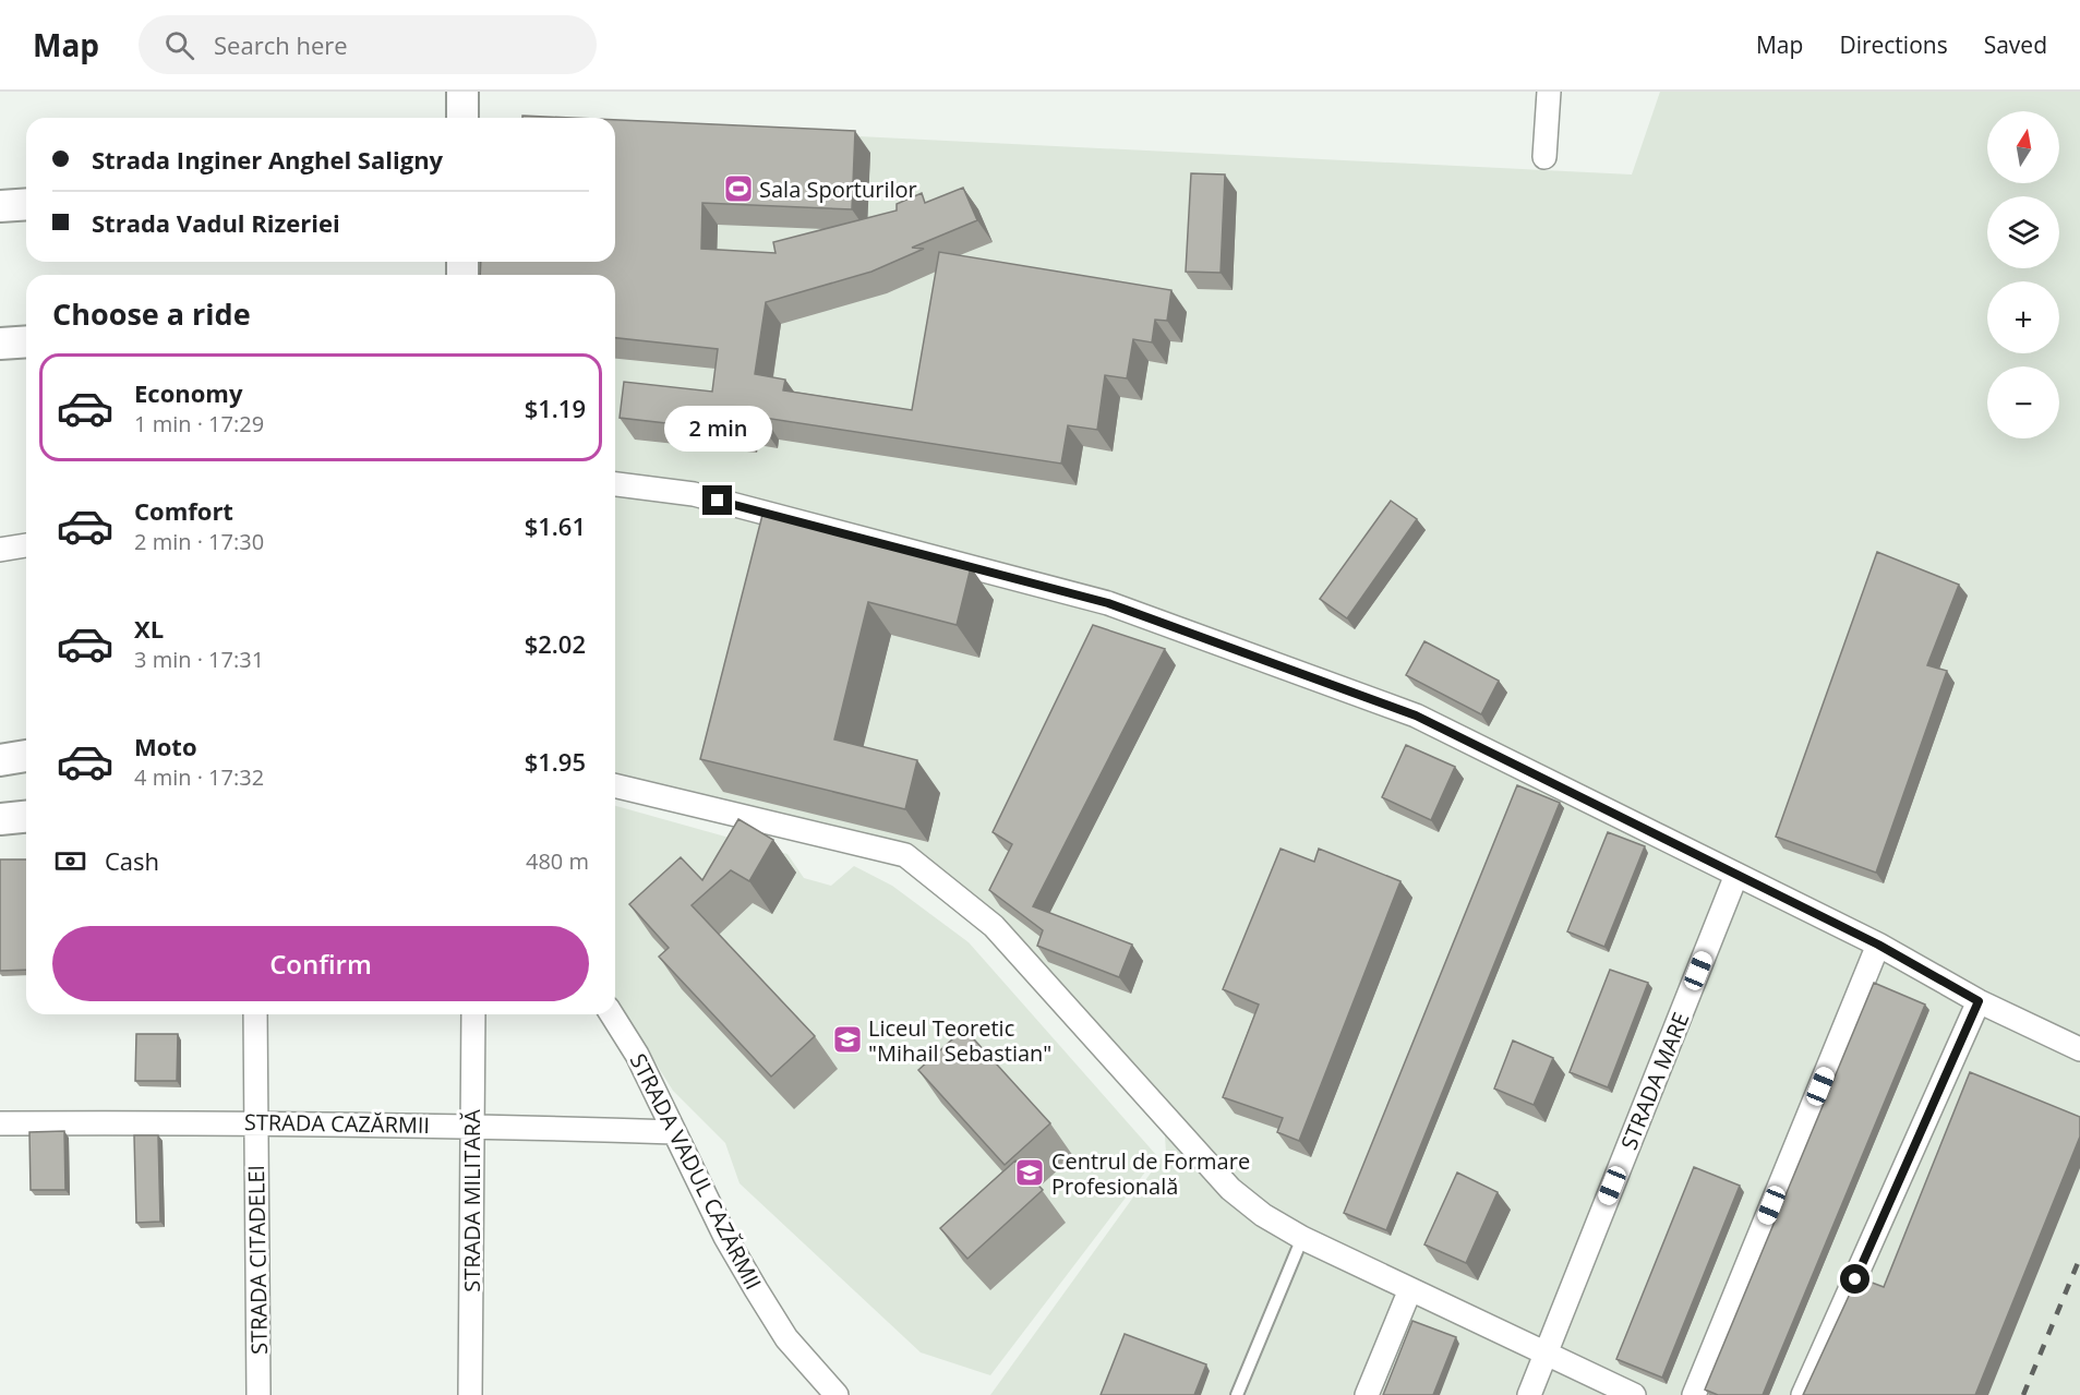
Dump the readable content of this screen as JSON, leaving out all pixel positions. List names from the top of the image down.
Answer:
{
  "streets": {
    "street": [
      "STRADA MARE",
      "STRADA CAZĂRMII",
      "STRADA VADUL CAZĂRMII",
      "STRADA MILITARĂ",
      "STRADA CITADELEI"
    ]
  },
  "crossings": [
    ["STRADA CAZĂRMII", "STRADA VADUL CAZĂRMII"],
    ["STRADA CAZĂRMII", "STRADA MILITARĂ"],
    ["STRADA CAZĂRMII", "STRADA CITADELEI"]
  ],
  "places": {
    "sports": ["Sala Sporturilor"],
    "school or university": ["Liceul Teoretic \"Mihail Sebastian\"", "Centrul de Formare Profesională"]
  },
  "north": "top",
  "page": {
    "header": "Map",
    "search": "Search here",
    "nav": ["Map", "Directions", "Saved"],
    "map_buttons": ["+", "−"],
    "banner": ["Strada Inginer Anghel Saligny", "Strada Vadul Rizeriei"],
    "heading": "Choose a ride",
    "list": [
      {
        "name": "Economy",
        "note": "1 min · 17:29",
        "value": "$1.19"
      },
      {
        "name": "Comfort",
        "note": "2 min · 17:30",
        "value": "$1.61"
      },
      {
        "name": "XL",
        "note": "3 min · 17:31",
        "value": "$2.02"
      },
      {
        "name": "Moto",
        "note": "4 min · 17:32",
        "value": "$1.95"
      }
    ],
    "bubble": "2 min",
    "pay": ["Cash", "480 m"],
    "buttons": "Confirm"
  }
}
